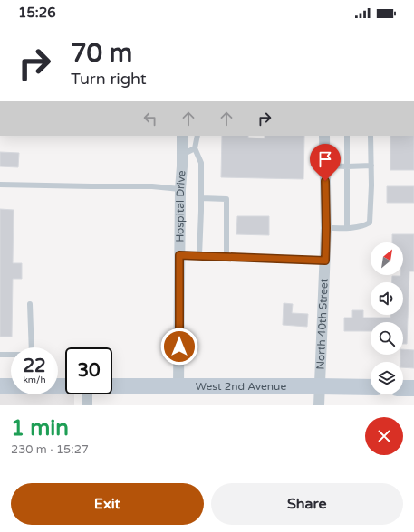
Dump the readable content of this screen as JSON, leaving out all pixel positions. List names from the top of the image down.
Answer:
{
  "streets": {
    "street": ["Hospital Drive", "North 40th Street", "West 2nd Avenue"]
  },
  "crossings": [
    ["Hospital Drive", "West 2nd Avenue"],
    ["North 40th Street", "West 2nd Avenue"]
  ],
  "north": "top right",
  "page": {
    "status": "15:26",
    "turn": ["70 m", "Turn right"],
    "speed": "22 km/h",
    "limit": "30",
    "heading": ["1 min", "230 m · 15:27"],
    "buttons": ["Exit", "Share"]
  }
}
